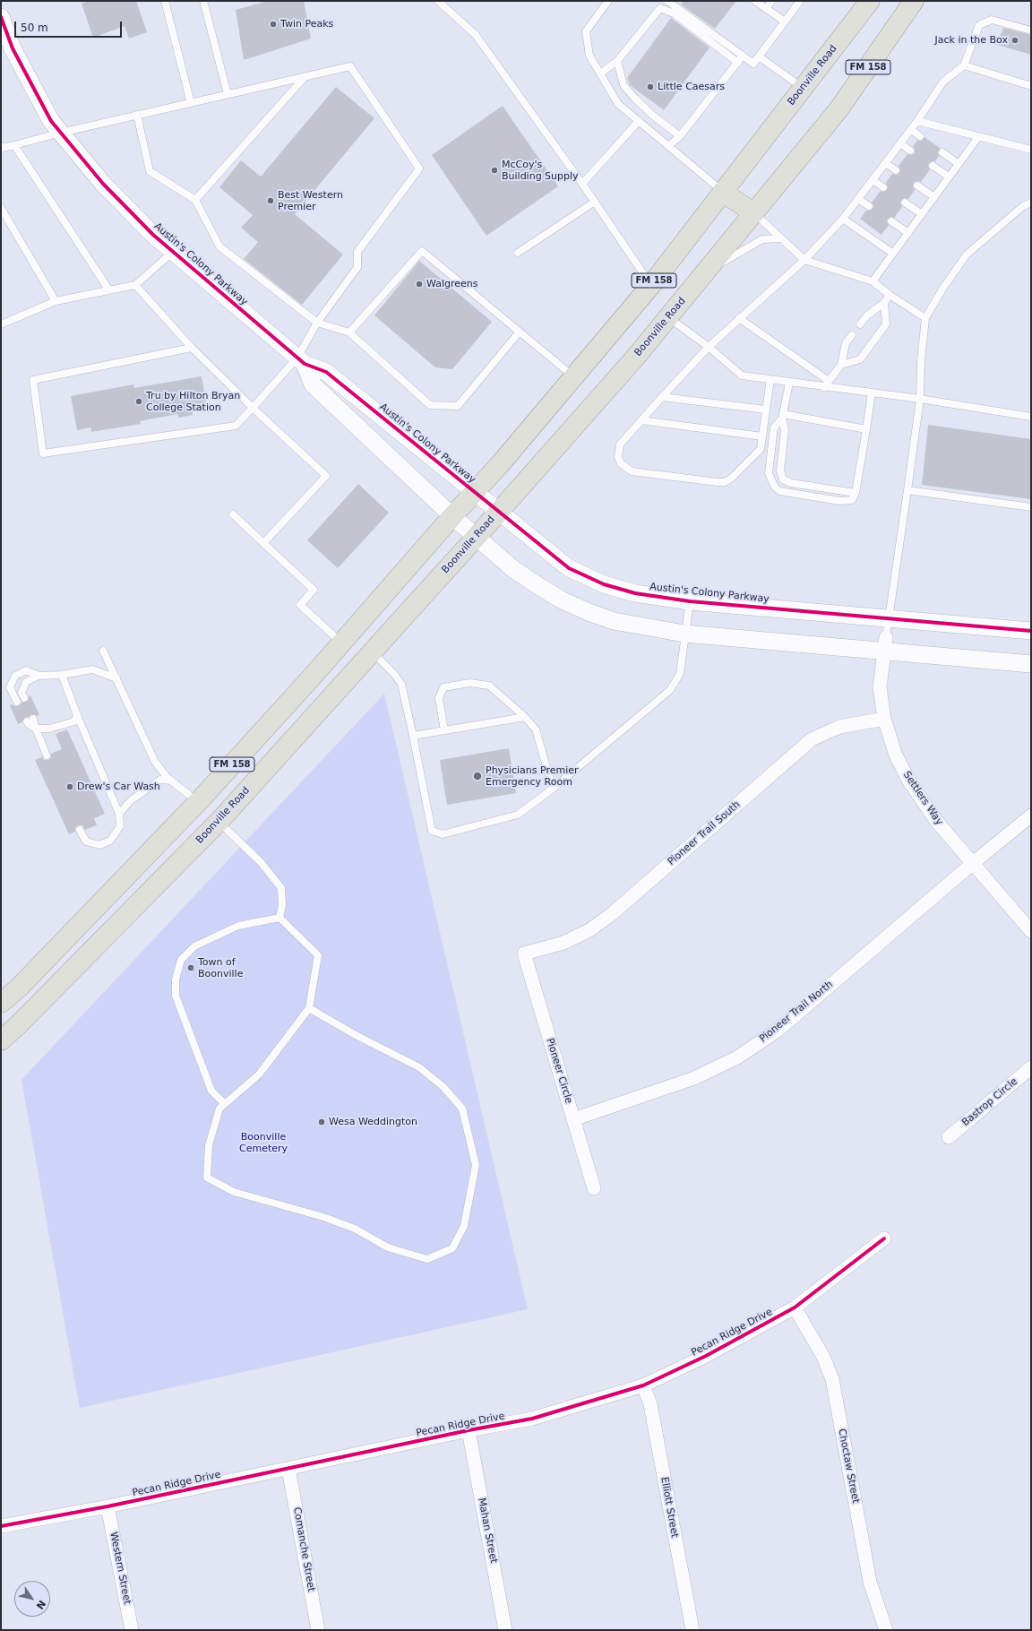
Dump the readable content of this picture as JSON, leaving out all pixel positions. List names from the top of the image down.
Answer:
{
  "streets": {
    "main road": ["FM 158", "Boonville Road"],
    "street": [
      "Austin's Colony Parkway",
      "Settlers Way",
      "Pioneer Trail South",
      "Pioneer Trail North",
      "Pioneer Circle",
      "Bastrop Circle",
      "Pecan Ridge Drive",
      "Choctaw Street",
      "Elliott Street",
      "Mahan Street",
      "Comanche Street",
      "Western Street"
    ]
  },
  "crossings": [
    ["Boonville Road", "Austin's Colony Parkway"],
    ["Austin's Colony Parkway", "Settlers Way"],
    ["Settlers Way", "Pioneer Trail South"],
    ["Settlers Way", "Pioneer Trail North"],
    ["Pioneer Trail South", "Pioneer Circle"],
    ["Pioneer Trail North", "Pioneer Circle"],
    ["Pecan Ridge Drive", "Choctaw Street"],
    ["Pecan Ridge Drive", "Elliott Street"],
    ["Pecan Ridge Drive", "Mahan Street"],
    ["Pecan Ridge Drive", "Comanche Street"],
    ["Pecan Ridge Drive", "Western Street"]
  ],
  "parks": ["Boonville Cemetery"],
  "places": [
    "Twin Peaks",
    "Jack in the Box",
    "Little Caesars",
    "McCoy's Building Supply",
    "Best Western Premier",
    "Walgreens",
    "Tru by Hilton Bryan College Station",
    "Physicians Premier Emergency Room",
    "Drew's Car Wash",
    "Town of Boonville",
    "Wesa Weddington"
  ],
  "scale_bar": "50 m",
  "north": "bottom right"
}
